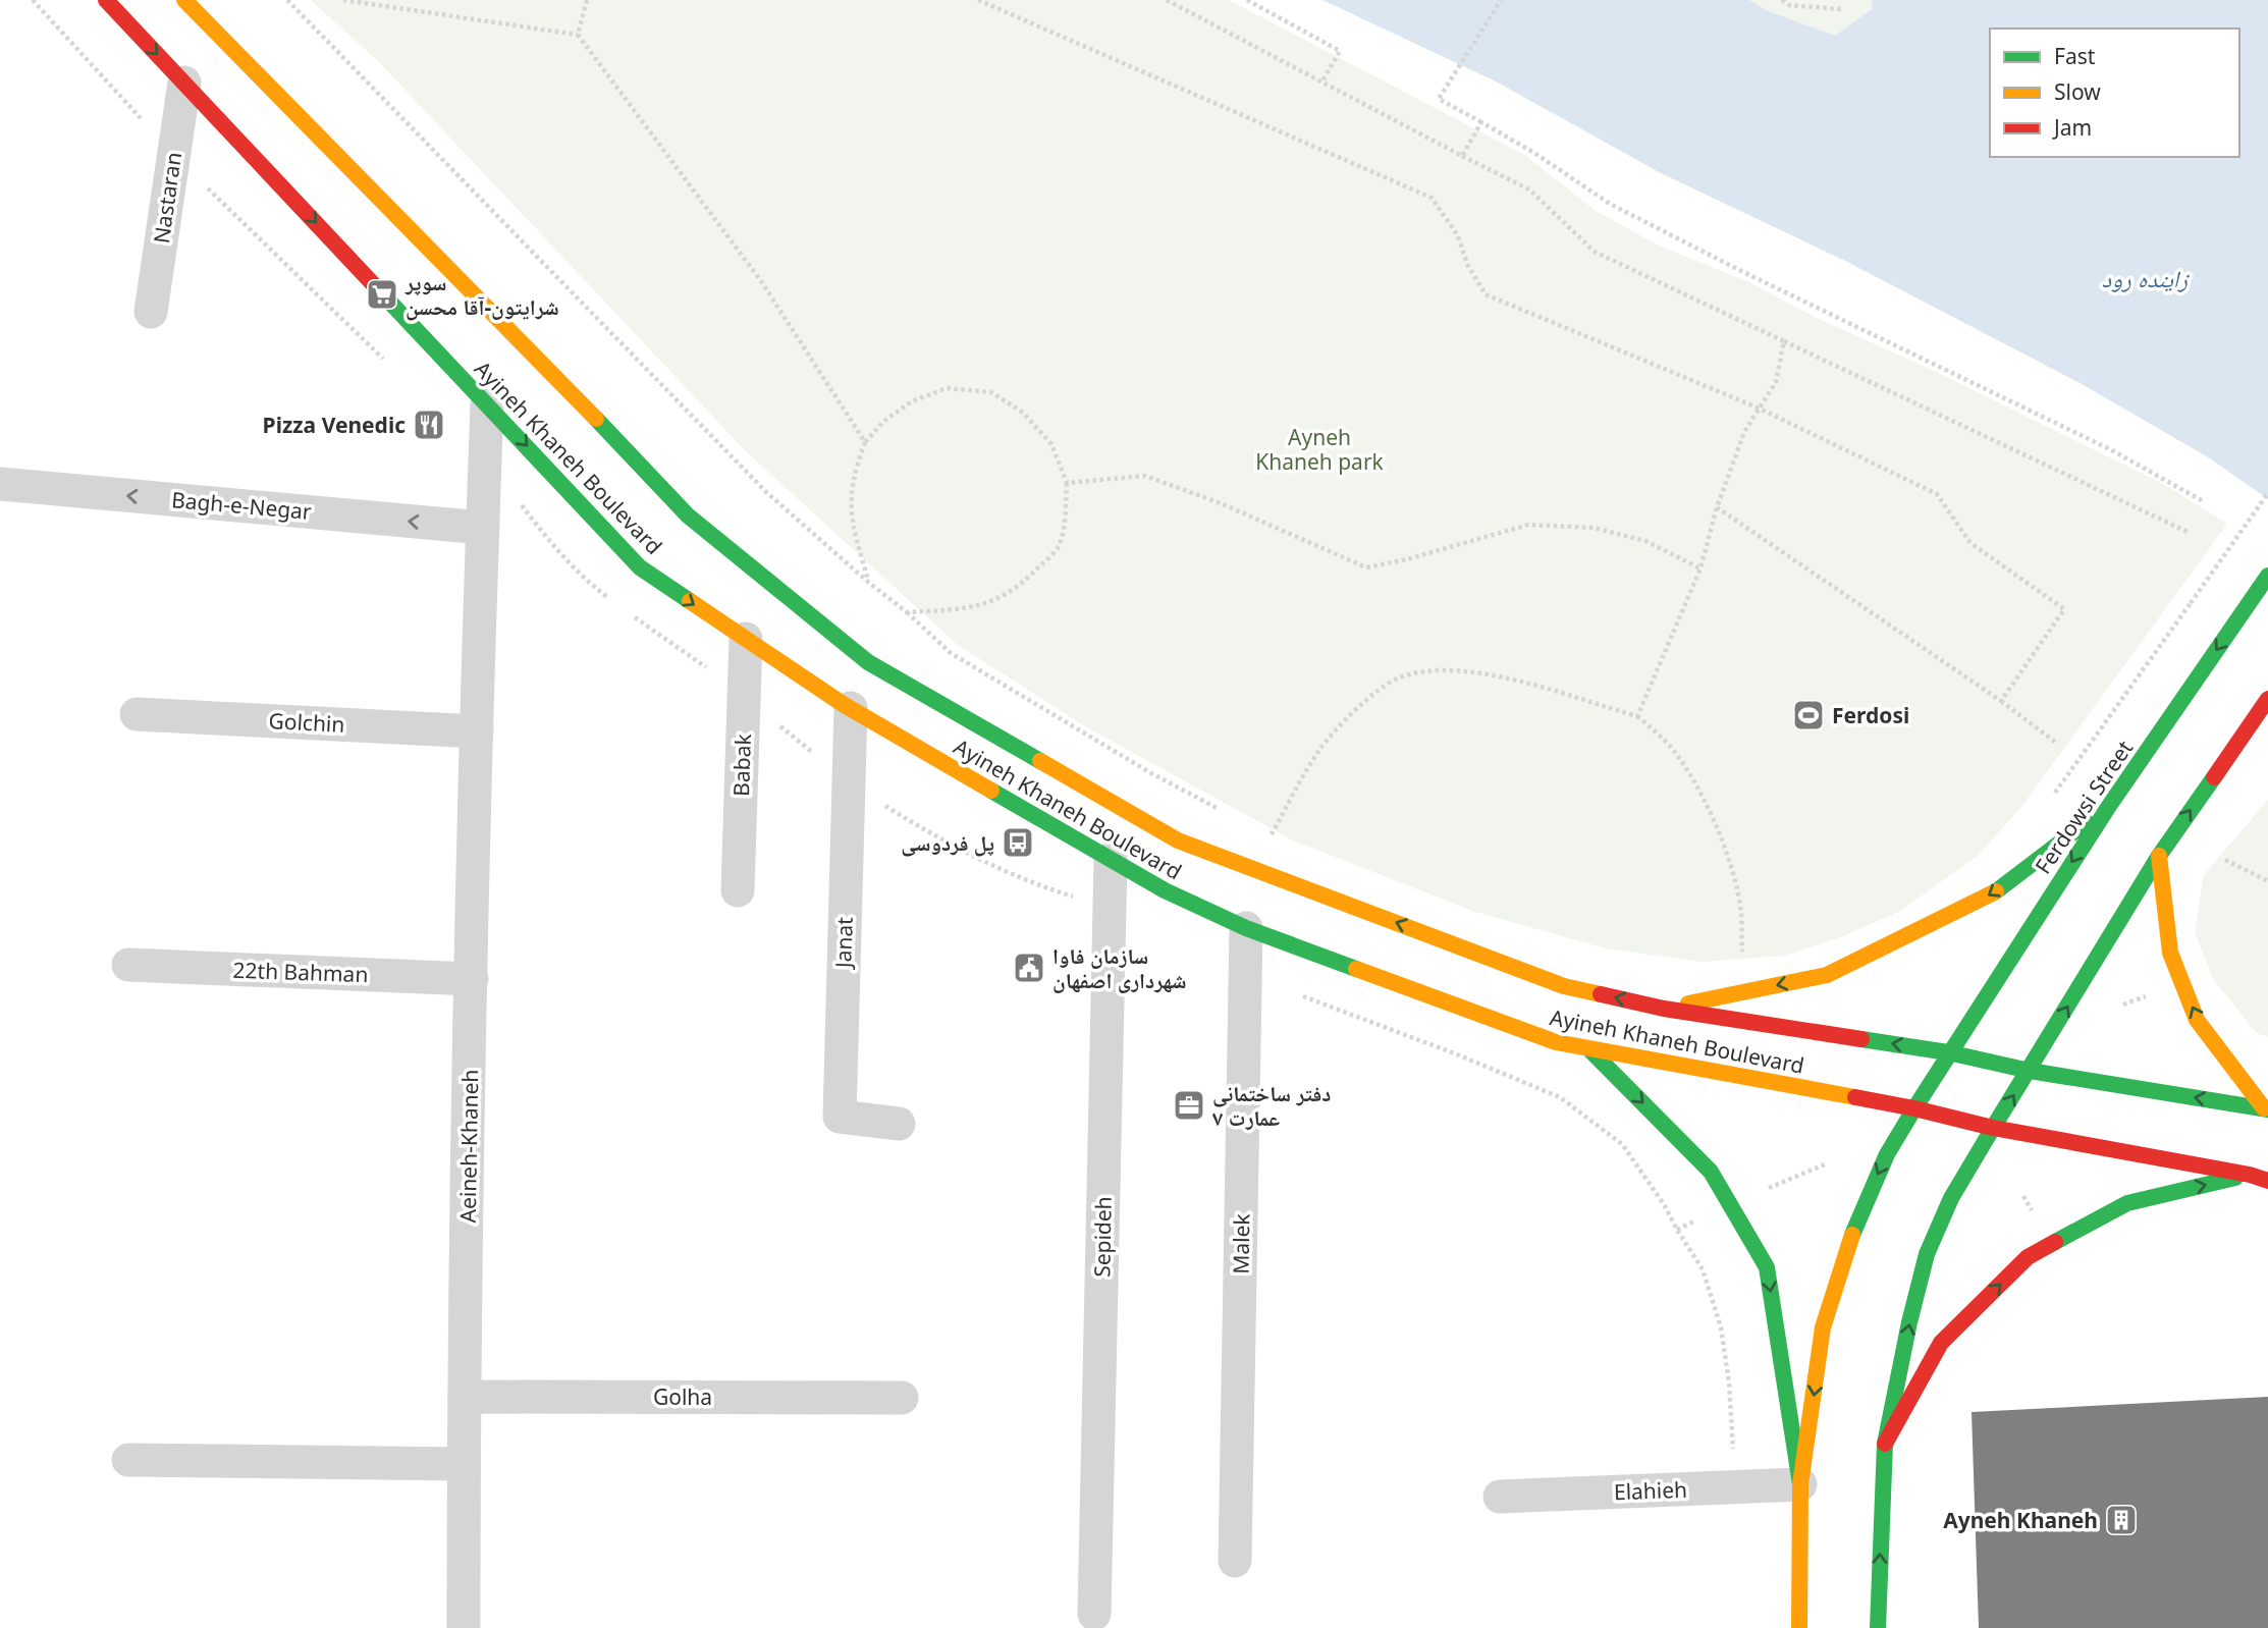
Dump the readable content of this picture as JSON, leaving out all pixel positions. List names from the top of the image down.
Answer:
{
  "streets": {
    "main road": ["Ayineh Khaneh Boulevard", "Ferdowsi Street"],
    "street": [
      "Nastaran",
      "Bagh-e-Negar",
      "Golchin",
      "Babak",
      "Janat",
      "22th Bahman",
      "Aeineh-Khaneh",
      "Sepideh",
      "Malek",
      "Golha",
      "Elahieh"
    ]
  },
  "crossings": [
    ["Nastaran", "Ayineh Khaneh Boulevard"],
    ["Ayineh Khaneh Boulevard", "Babak"],
    ["Ayineh Khaneh Boulevard", "Ferdowsi Street"],
    ["Ayineh Khaneh Boulevard", "Janat"],
    ["Ayineh Khaneh Boulevard", "Aeineh-Khaneh"],
    ["Ayineh Khaneh Boulevard", "Sepideh"],
    ["Ayineh Khaneh Boulevard", "Malek"],
    ["Bagh-e-Negar", "Aeineh-Khaneh"],
    ["Golchin", "Aeineh-Khaneh"],
    ["Ferdowsi Street", "Elahieh"],
    ["22th Bahman", "Aeineh-Khaneh"],
    ["Aeineh-Khaneh", "Golha"]
  ],
  "one_way": ["Bagh-e-Negar"],
  "water": ["زاینده رود"],
  "parks": ["Ayneh Khaneh park"],
  "places": {
    "supermarket": ["سوپر شرایتون-آقا محسن"],
    "restaurant": ["Pizza Venedic"],
    "sports": ["Ferdosi"],
    "bus stop": ["پل فردوسی"],
    "public building": ["سازمان فاوا شهرداری اصفهان"],
    "office": ["دفتر ساختمانی عمارت ۷"],
    "building": ["Ayneh Khaneh"]
  },
  "legend": ["Fast", "Slow", "Jam"]
}
